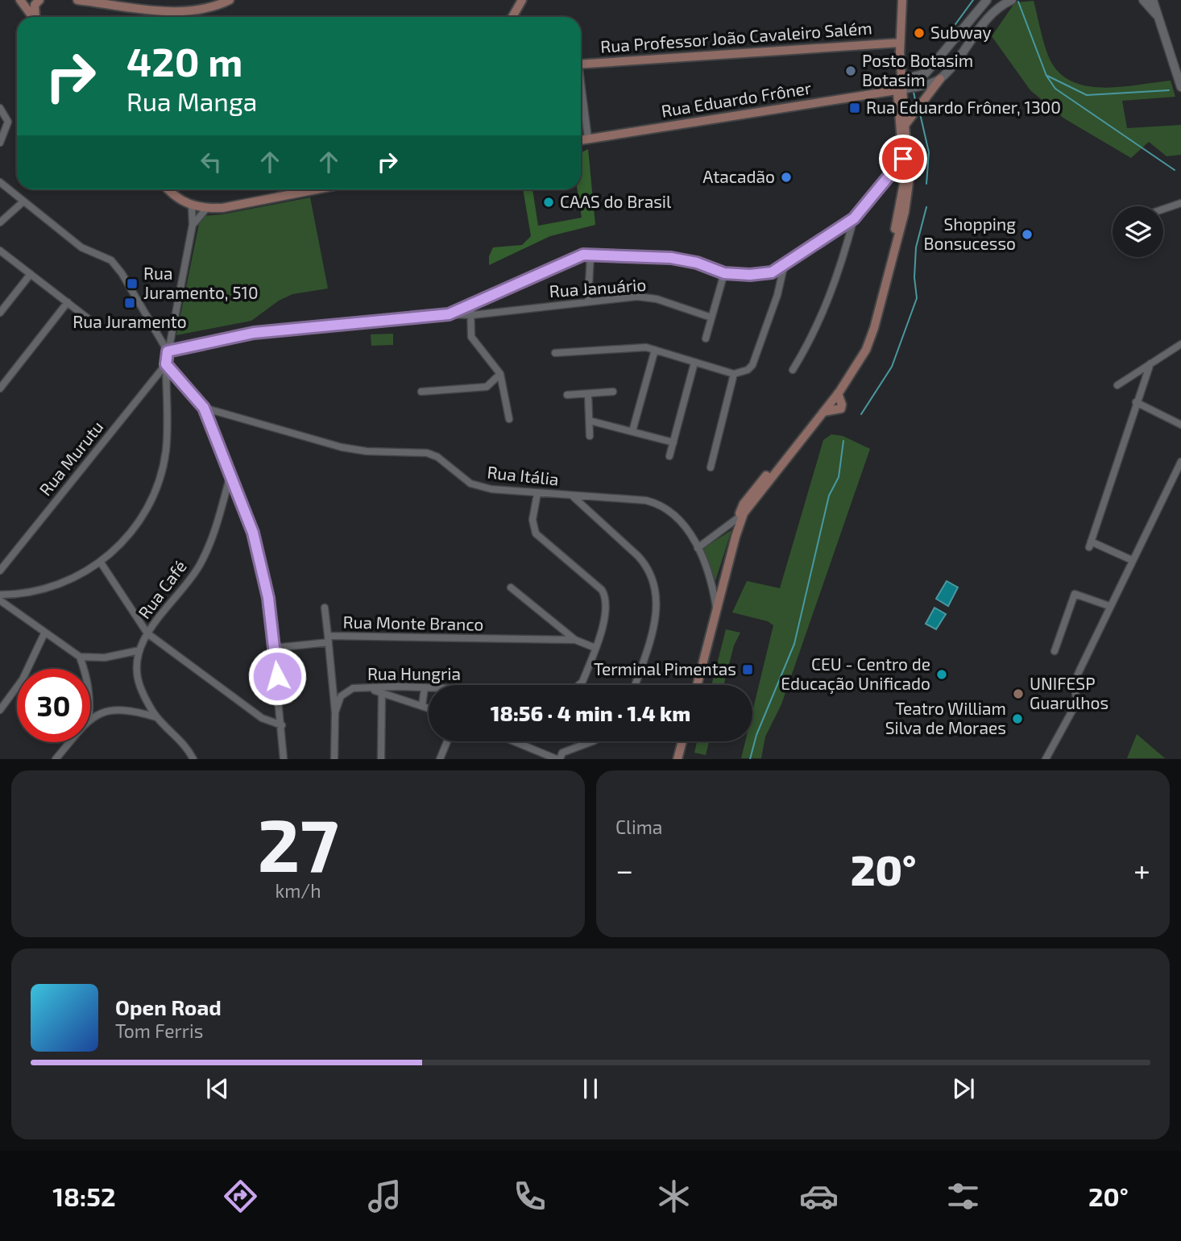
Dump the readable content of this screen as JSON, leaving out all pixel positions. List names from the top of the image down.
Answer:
{
  "streets": {
    "main road": ["Rua Professor João Cavaleiro Salém", "Rua Eduardo Frôner"],
    "street": [
      "Rua Januário",
      "Rua Murutu",
      "Rua Itália",
      "Rua Café",
      "Rua Monte Branco",
      "Rua Hungria"
    ]
  },
  "crossings": [
    ["Rua Itália", "Rua Hungria"],
    ["Rua Monte Branco", "Rua Hungria"]
  ],
  "places": {
    "other": [
      "Subway",
      "Posto Botasim Botasim",
      "Atacadão",
      "CAAS do Brasil",
      "Shopping Bonsucesso",
      "CEU - Centro de Educação Unificado",
      "UNIFESP Guarulhos",
      "Teatro William Silva de Moraes"
    ],
    "transit": [
      "Rua Eduardo Frôner, 1300",
      "Rua Juramento, 510",
      "Rua Juramento",
      "Terminal Pimentas"
    ]
  },
  "page": {
    "turn": ["420 m", "Rua Manga"],
    "limit": "30",
    "trip": "18:56 · 4 min · 1.4 km",
    "tile": [
      ["27", "km/h"],
      "Clima"
    ],
    "heat": ["−", "20°", "+"],
    "song": ["Open Road", "Tom Ferris"],
    "tabs": ["18:52", "20°"]
  }
}
